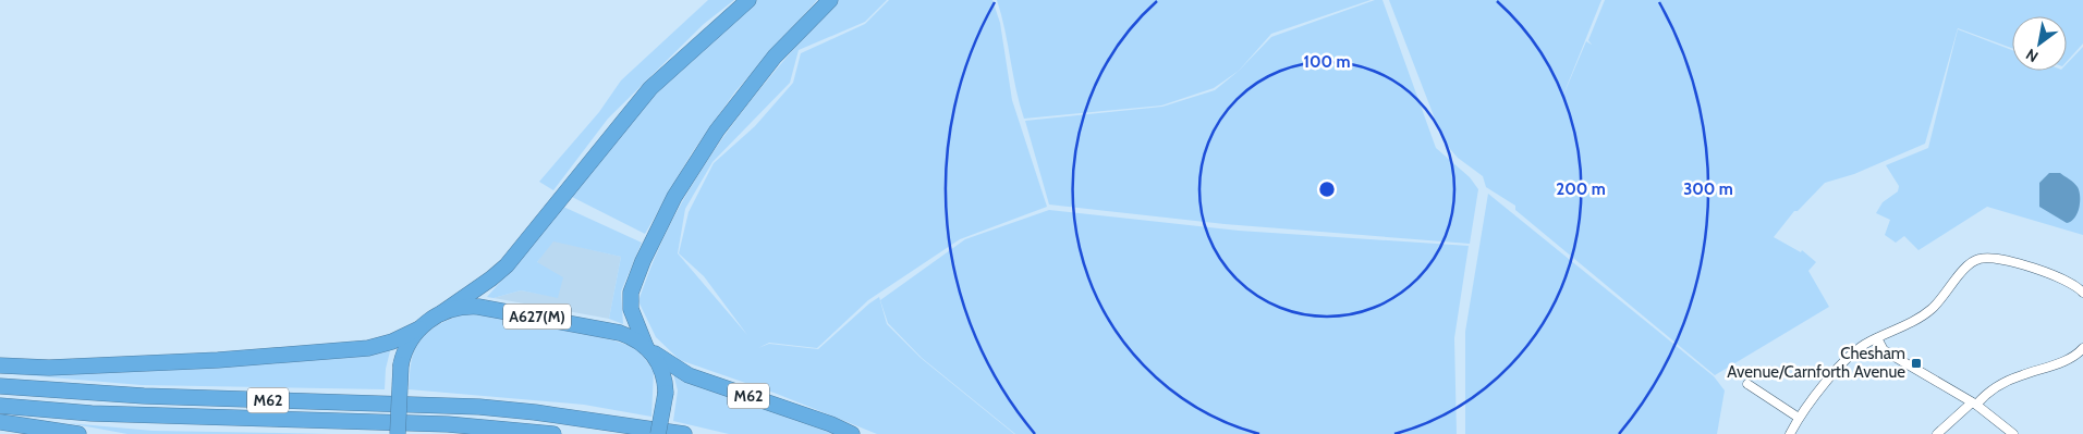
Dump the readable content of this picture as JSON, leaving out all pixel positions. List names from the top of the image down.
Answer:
{
  "streets": {
    "highway": ["A627(M)", "M62"]
  },
  "crossings": [
    ["A627(M)", "M62"]
  ],
  "places": {
    "transit": ["Chesham Avenue/Carnforth Avenue"]
  },
  "north": "bottom left",
  "rings": ["100 m", "200 m", "300 m"]
}
